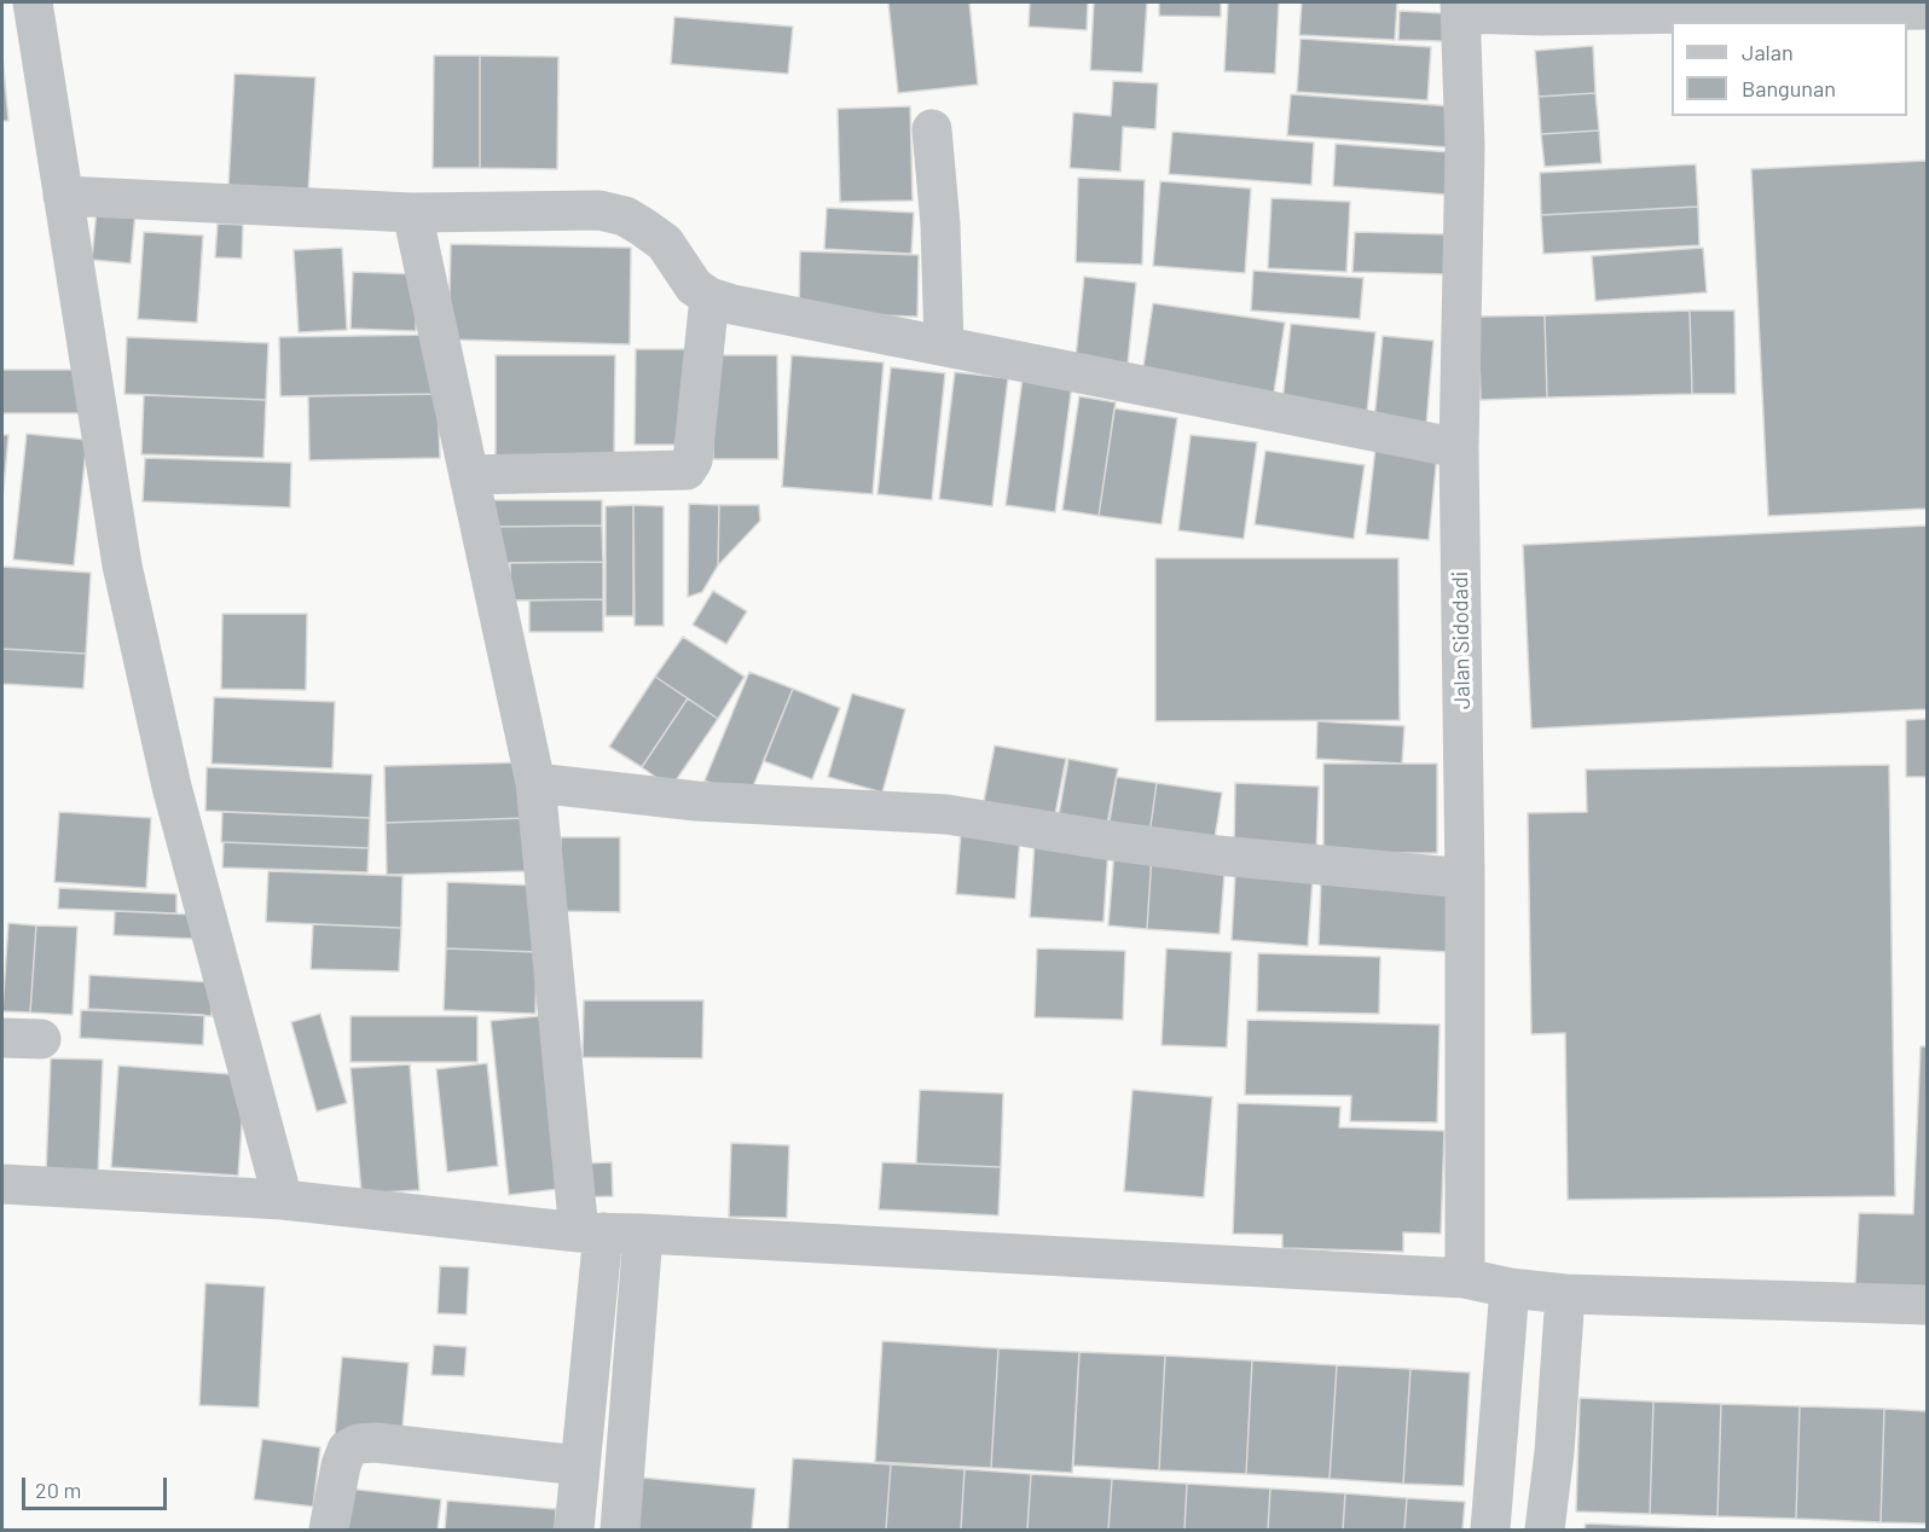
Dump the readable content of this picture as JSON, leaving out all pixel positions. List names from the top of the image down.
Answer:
{
  "streets": {
    "street": ["Jalan Sidodadi"]
  },
  "legend": ["Jalan", "Bangunan"],
  "scale_bar": "20 m"
}
